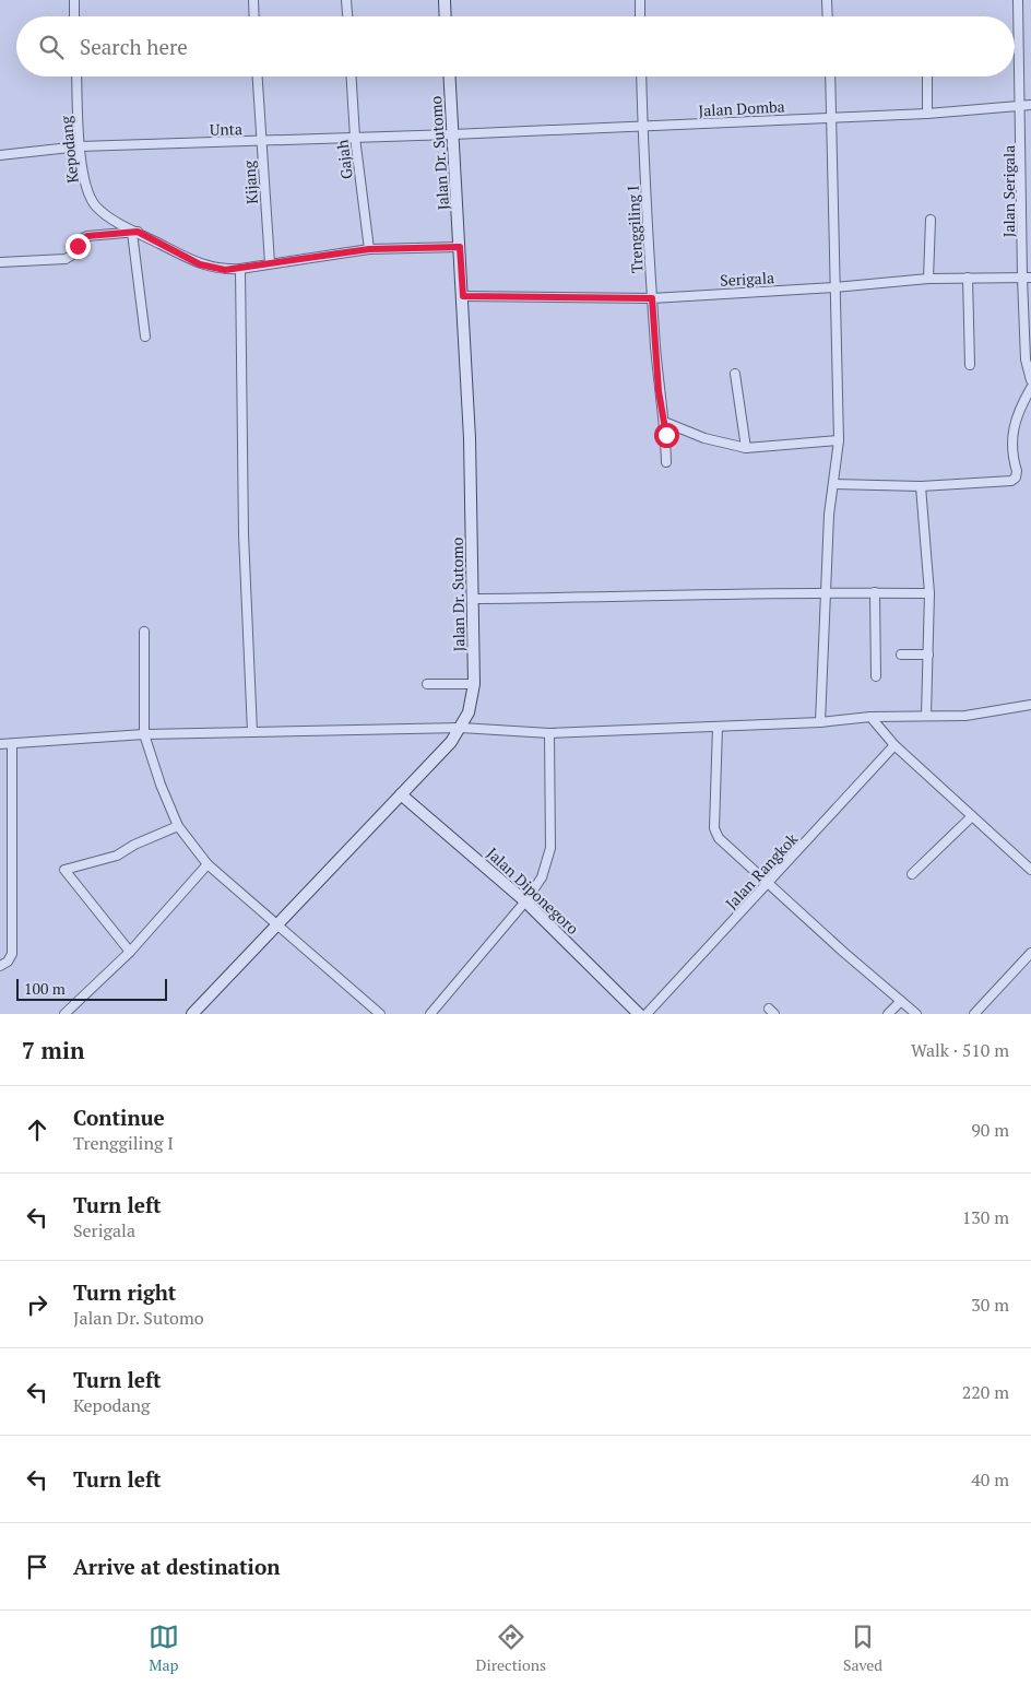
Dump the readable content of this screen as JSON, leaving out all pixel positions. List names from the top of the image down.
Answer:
{
  "streets": {
    "street": [
      "Jalan Domba",
      "Unta",
      "Kepodang",
      "Jalan Dr. Sutomo",
      "Gajah",
      "Kijang",
      "Jalan Serigala",
      "Trenggiling I",
      "Serigala",
      "Jalan Rangkok",
      "Jalan Diponegoro"
    ]
  },
  "crossings": [
    ["Jalan Domba", "Unta"],
    ["Jalan Domba", "Jalan Dr. Sutomo"],
    ["Jalan Domba", "Jalan Serigala"],
    ["Jalan Domba", "Trenggiling I"],
    ["Unta", "Kepodang"],
    ["Unta", "Jalan Dr. Sutomo"],
    ["Unta", "Gajah"],
    ["Unta", "Kijang"],
    ["Kepodang", "Jalan Dr. Sutomo"],
    ["Kepodang", "Gajah"],
    ["Kepodang", "Kijang"],
    ["Jalan Dr. Sutomo", "Serigala"],
    ["Jalan Dr. Sutomo", "Jalan Diponegoro"],
    ["Jalan Serigala", "Serigala"],
    ["Trenggiling I", "Serigala"]
  ],
  "scale_bar": "100 m",
  "page": {
    "search": "Search here",
    "scale": "100 m",
    "heading": ["7 min", "Walk · 510 m"],
    "list": [
      ["Continue", "Trenggiling I", "90 m"],
      ["Turn left", "Serigala", "130 m"],
      ["Turn right", "Jalan Dr. Sutomo", "30 m"],
      ["Turn left", "Kepodang", "220 m"],
      ["Turn left", "40 m"],
      "Arrive at destination"
    ],
    "nav": ["Map", "Directions", "Saved"]
  }
}
